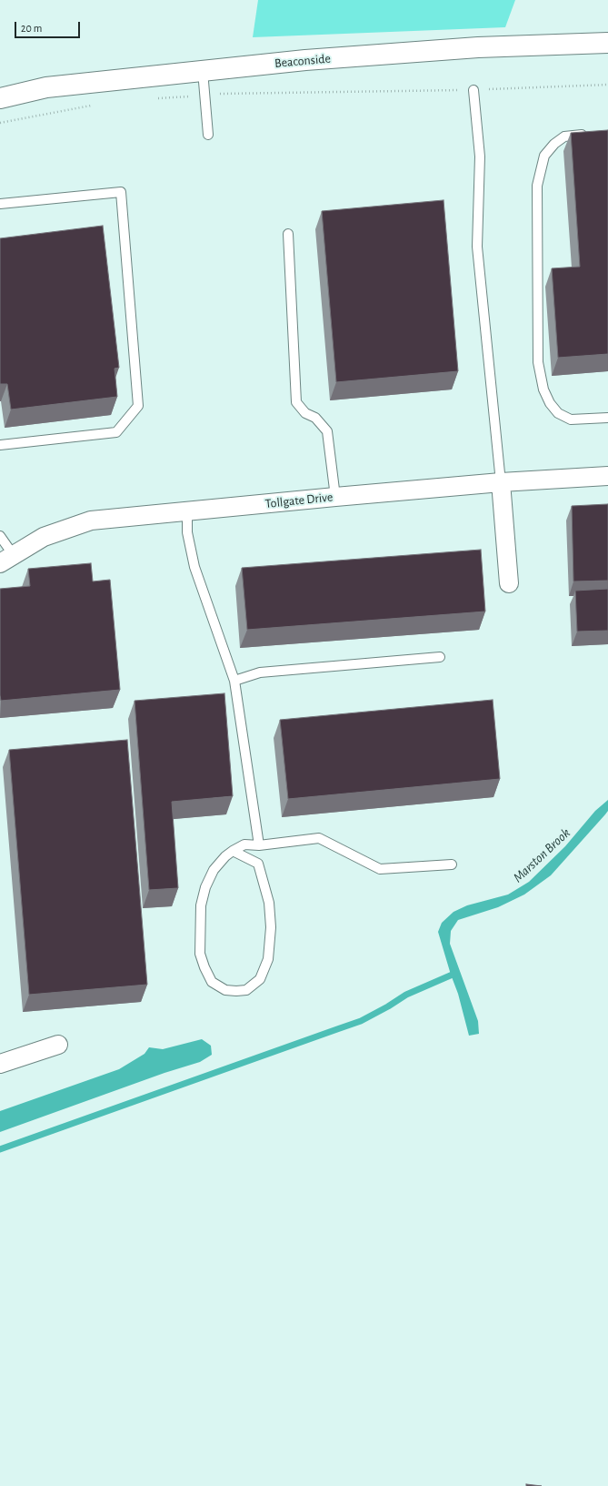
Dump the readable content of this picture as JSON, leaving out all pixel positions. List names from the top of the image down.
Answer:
{
  "streets": {
    "highway": ["Beaconside"],
    "street": ["Tollgate Drive"]
  },
  "water": ["Marston Brook"],
  "scale_bar": "20 m"
}
